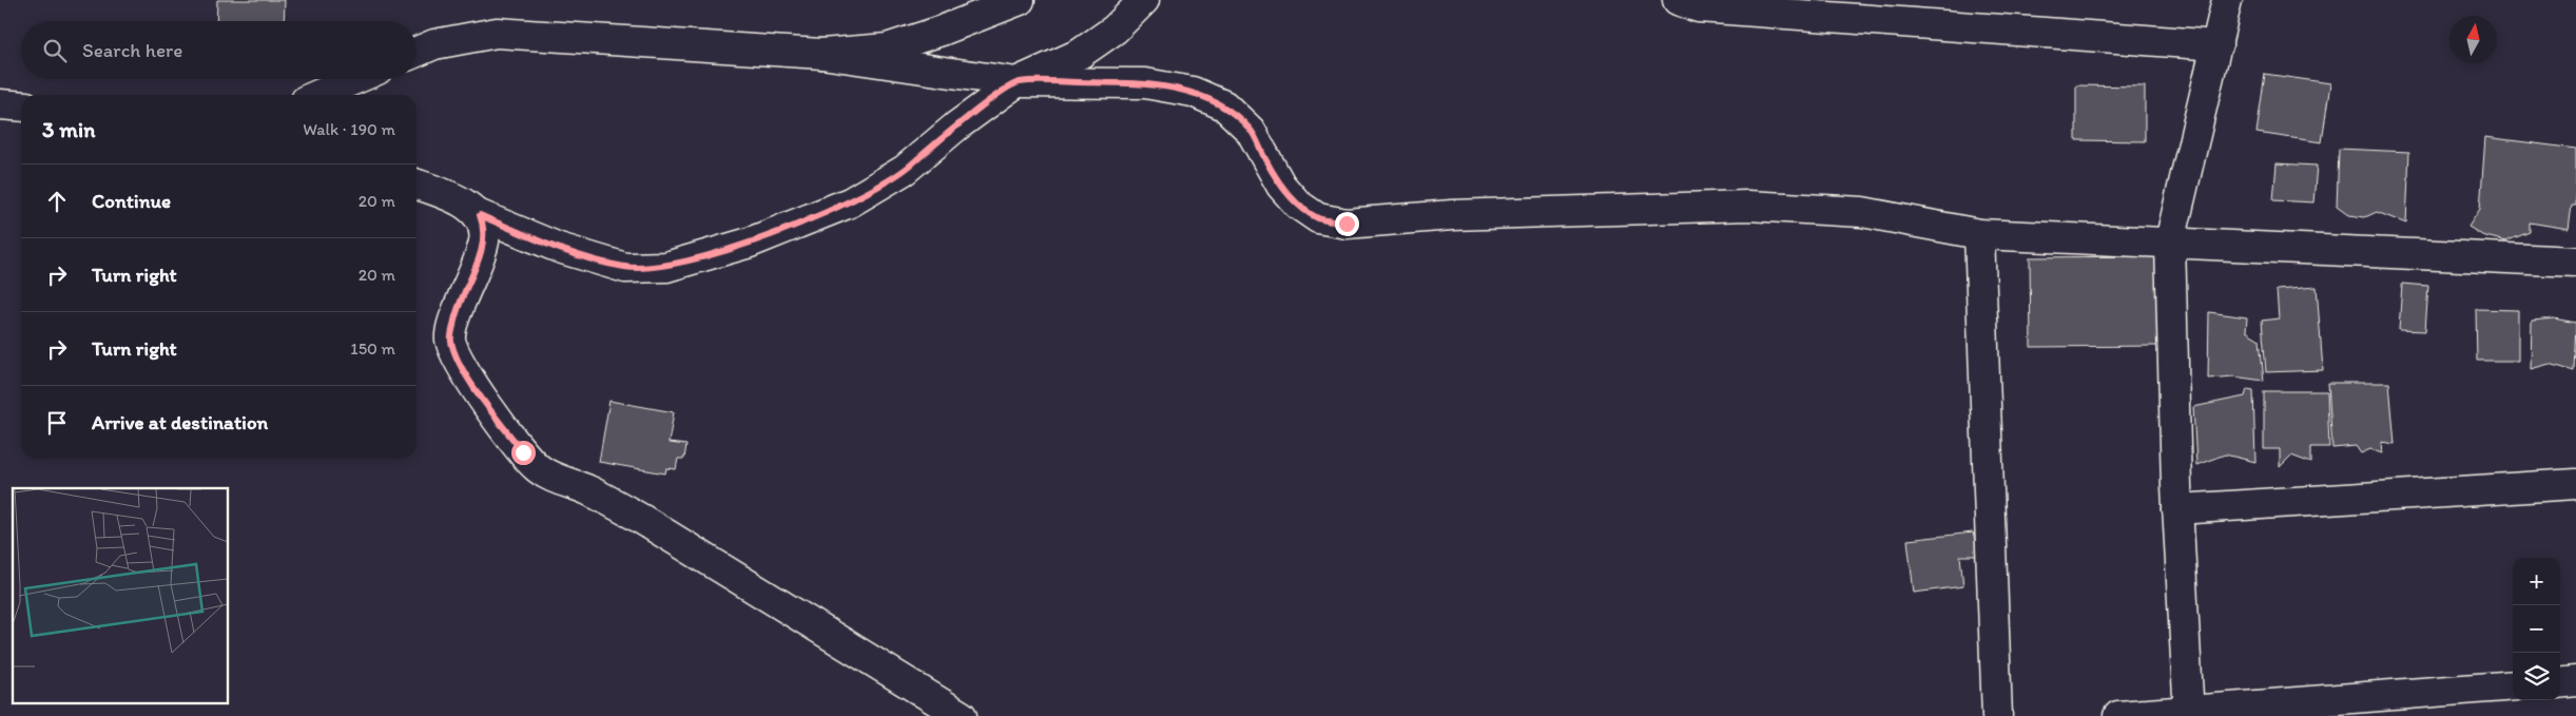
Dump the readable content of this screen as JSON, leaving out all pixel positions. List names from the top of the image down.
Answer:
{
  "north": "top",
  "page": {
    "search": "Search here",
    "heading": ["3 min", "Walk · 190 m"],
    "list": [
      ["Continue", "20 m"],
      ["Turn right", "20 m"],
      ["Turn right", "150 m"],
      "Arrive at destination"
    ],
    "map_buttons": ["+", "−"]
  }
}
